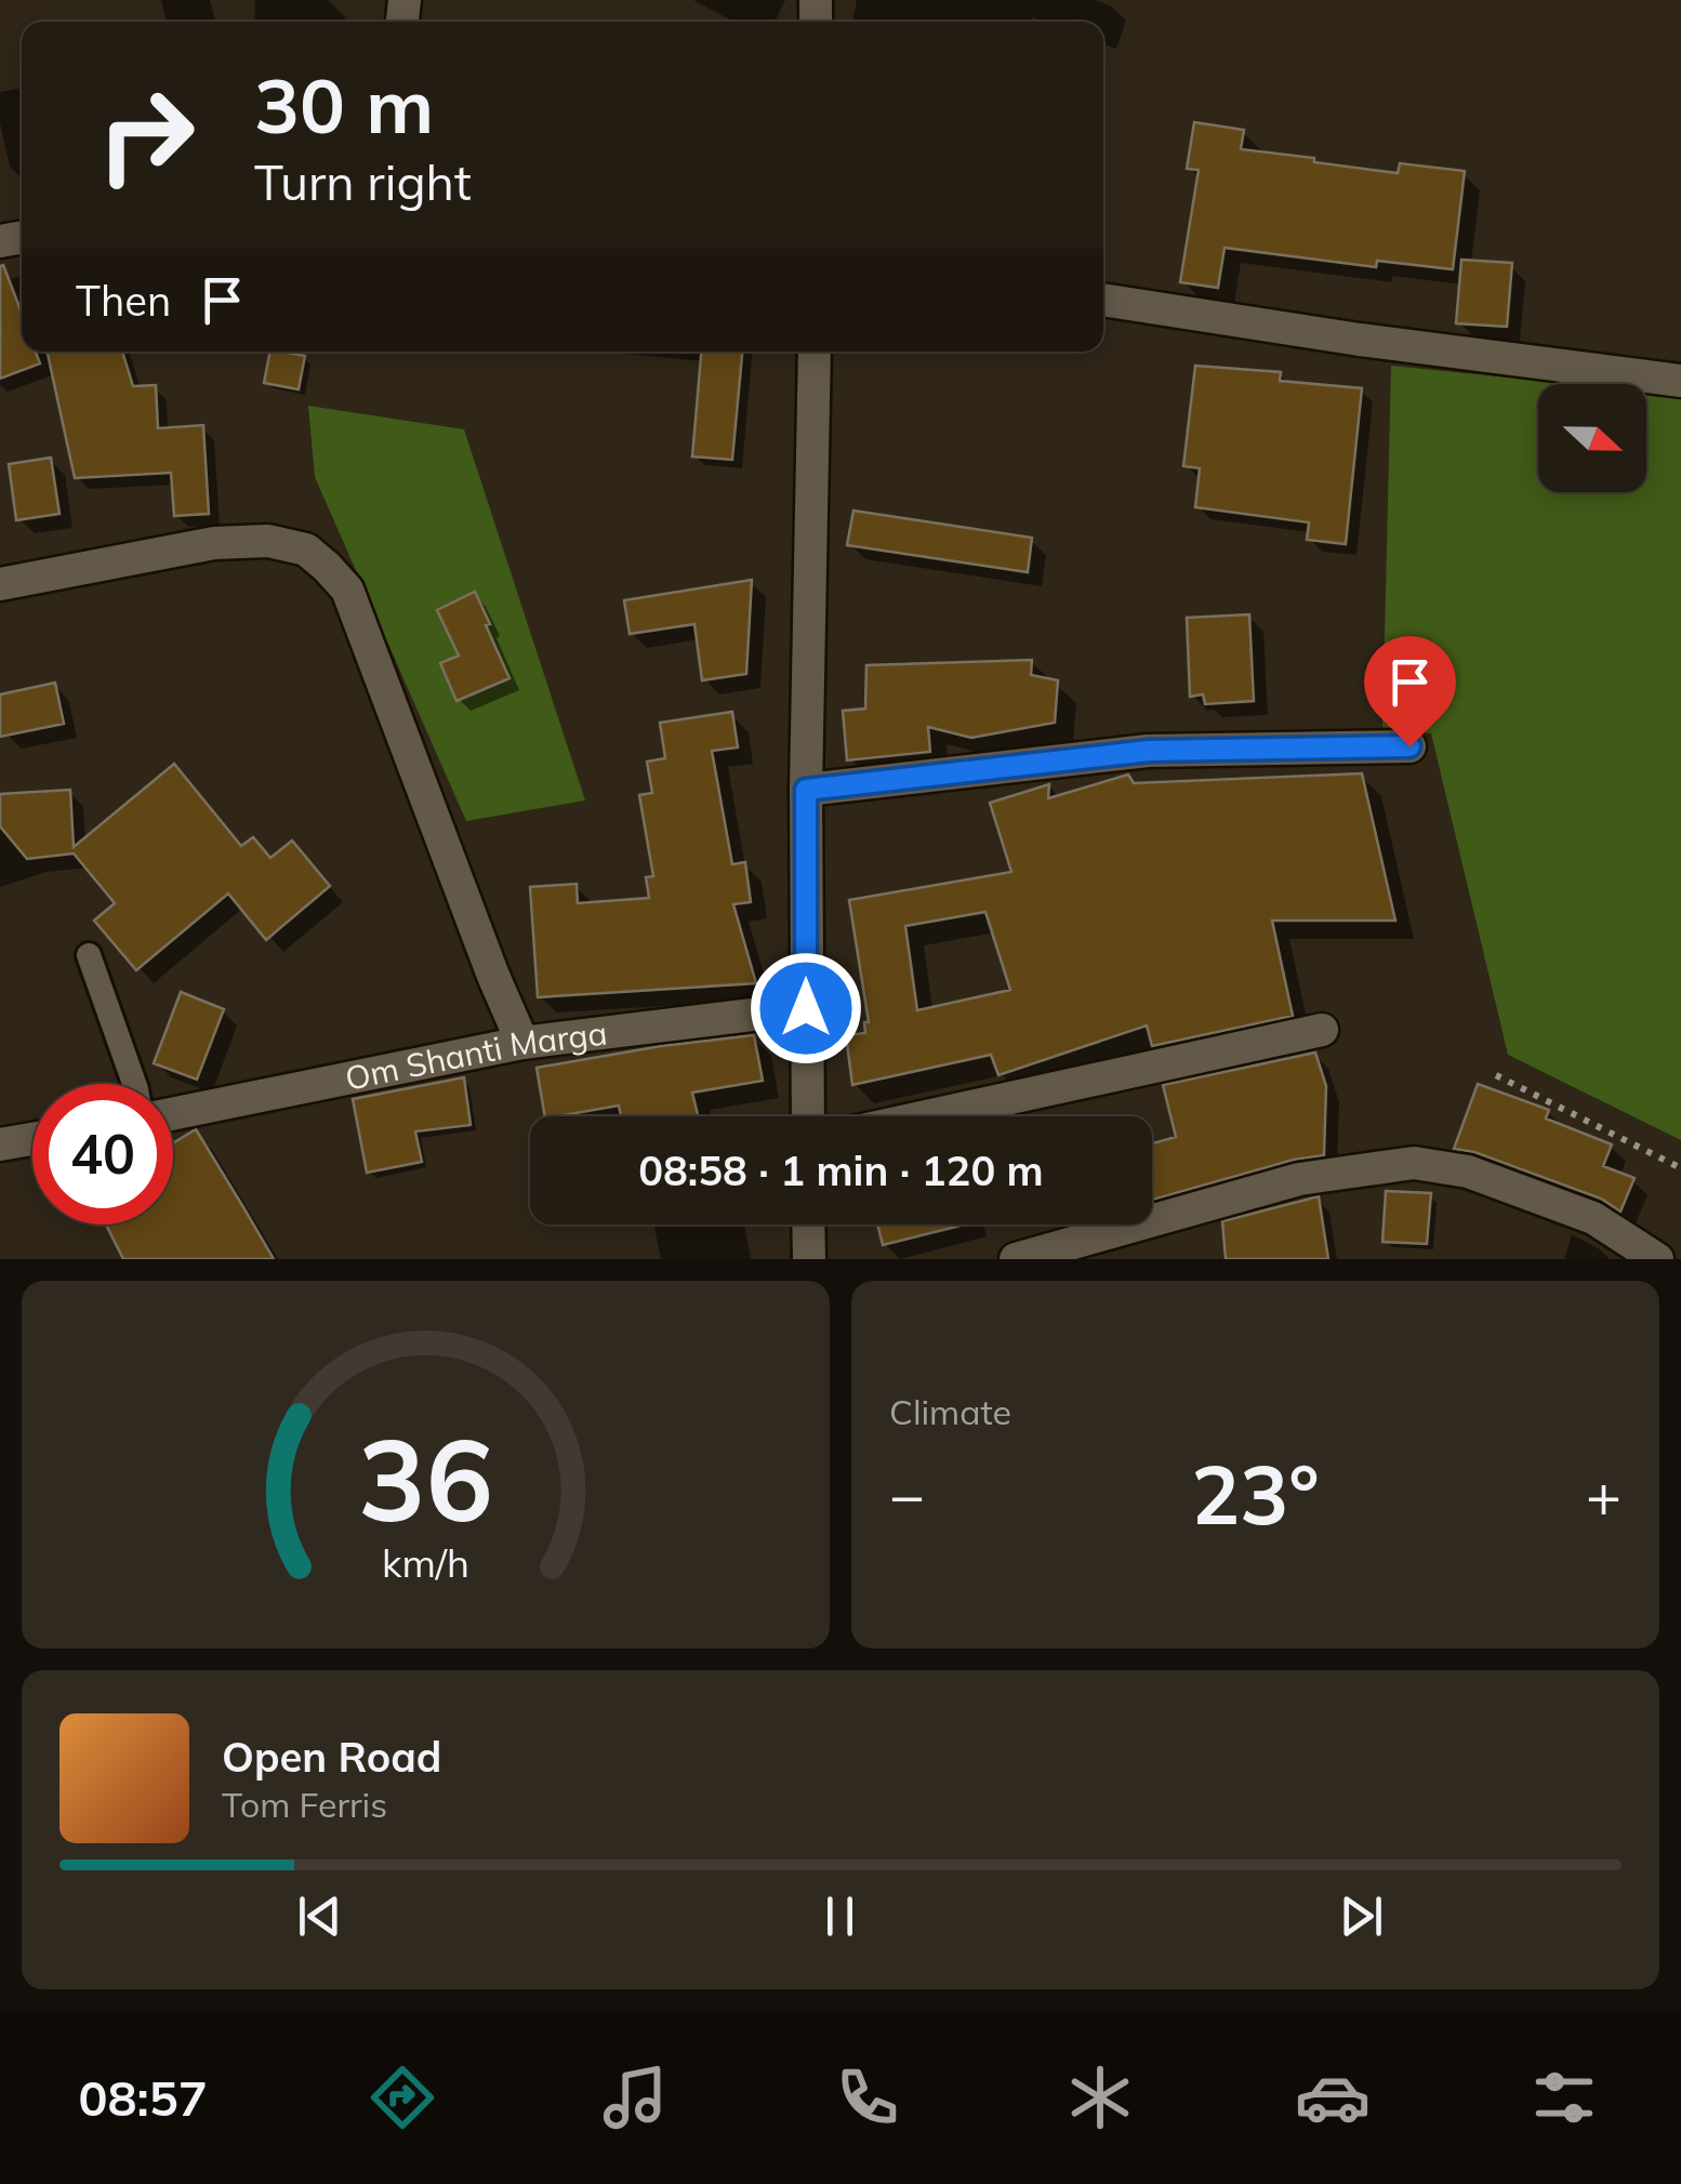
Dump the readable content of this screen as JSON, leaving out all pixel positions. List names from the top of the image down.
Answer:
{
  "streets": {
    "street": ["Om Shanti Marga"]
  },
  "north": "right",
  "page": {
    "turn": ["30 m", "Turn right"],
    "then": "Then",
    "limit": "40",
    "trip": "08:58 · 1 min · 120 m",
    "tile": "Climate",
    "heat": ["−", "23°", "+"],
    "song": ["Open Road", "Tom Ferris"],
    "tabs": "08:57",
    "gauge": ["36", "km/h"]
  }
}
